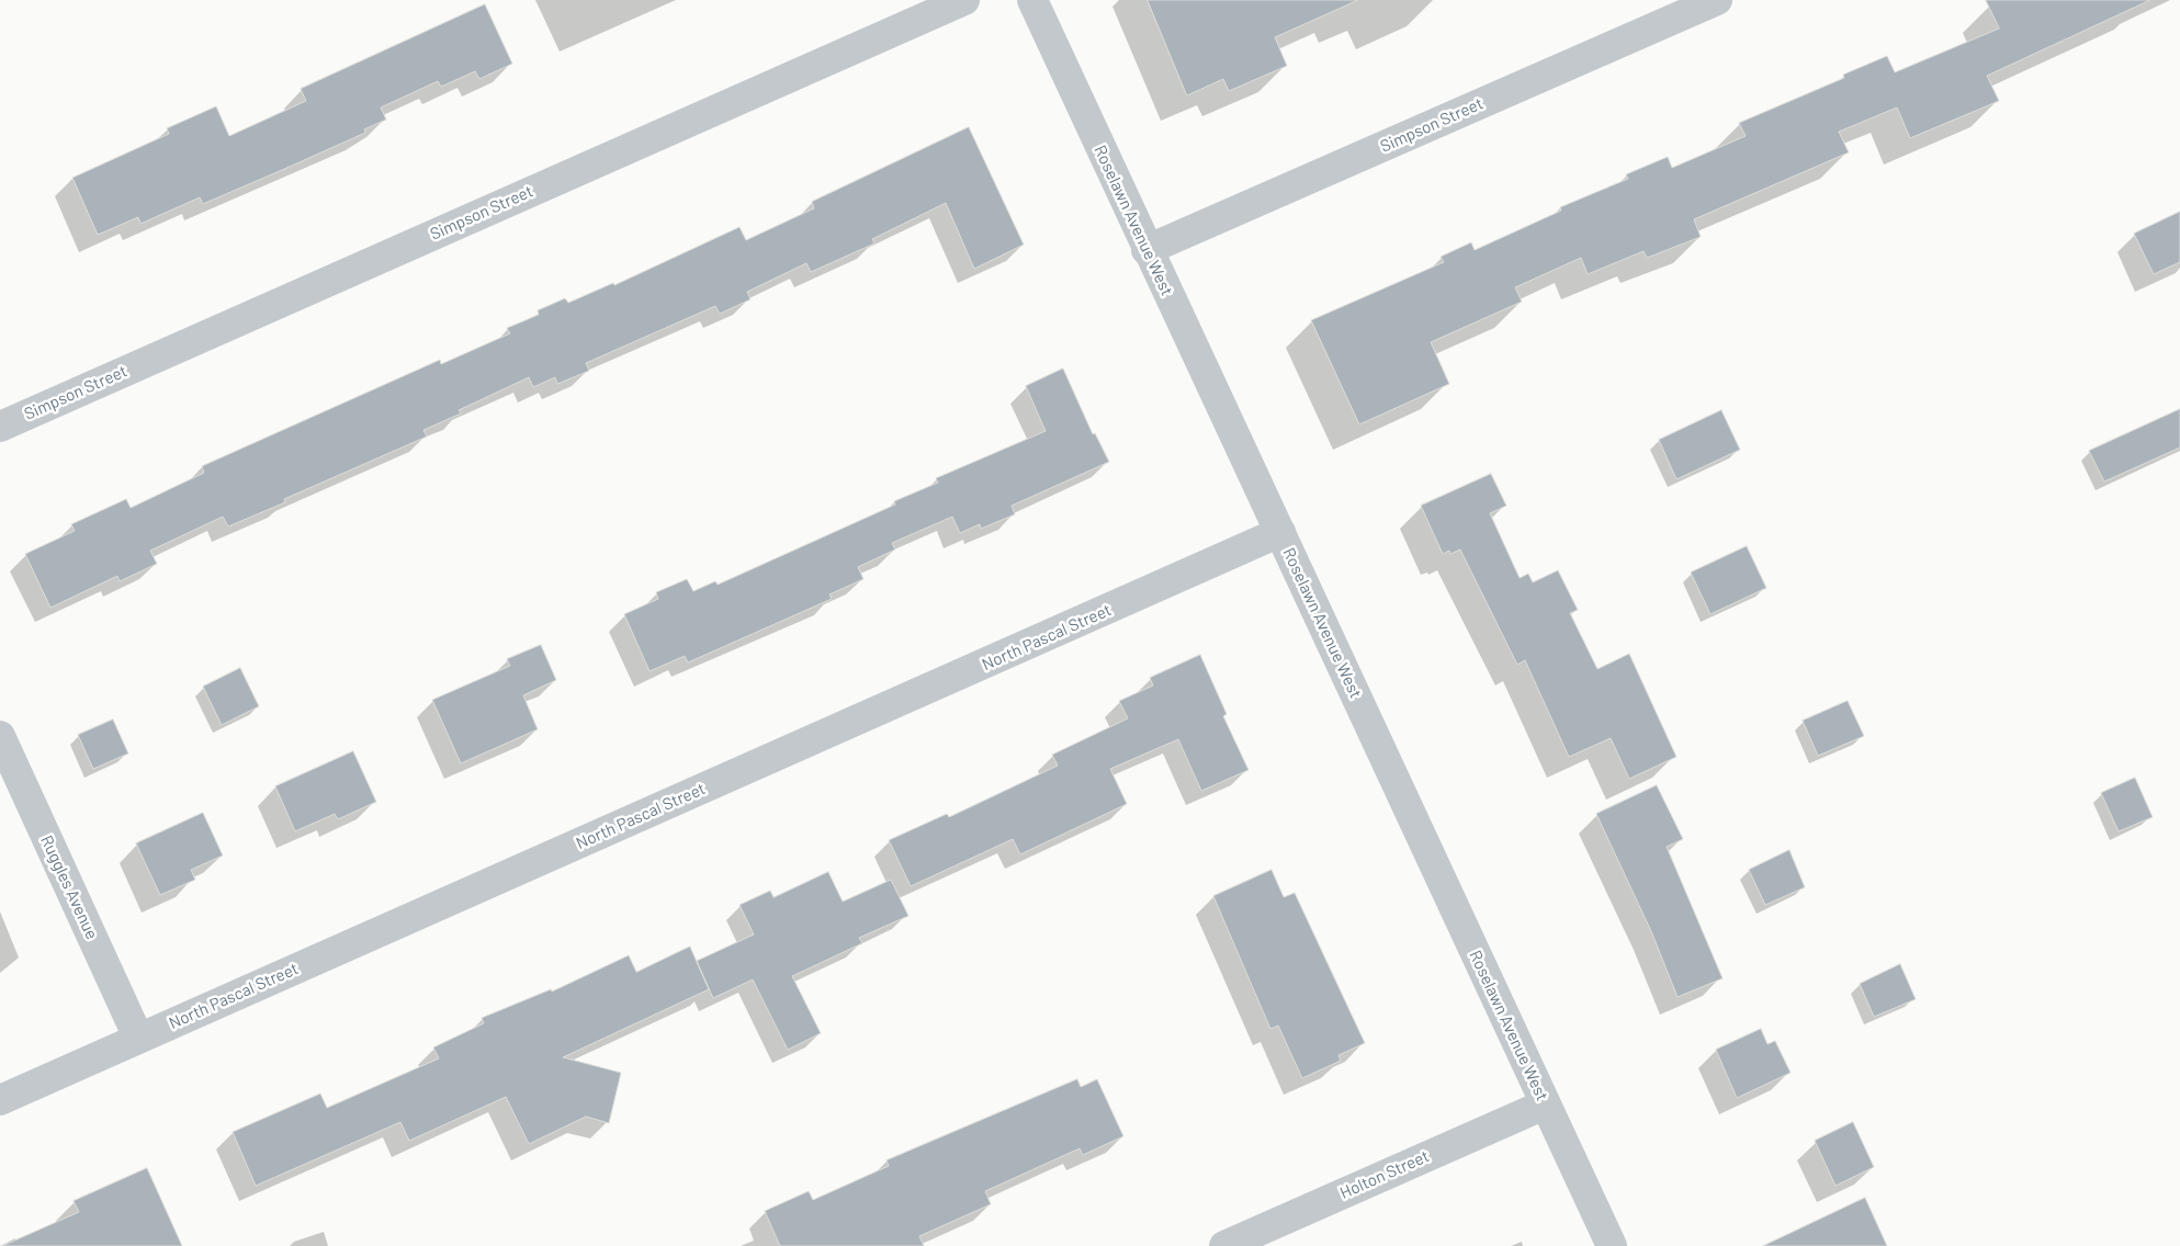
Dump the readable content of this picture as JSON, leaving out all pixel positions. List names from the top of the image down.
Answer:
{
  "streets": {
    "street": [
      "Simpson Street",
      "Roselawn Avenue West",
      "North Pascal Street",
      "Ruggles Avenue",
      "Holton Street"
    ]
  },
  "crossings": [
    ["Simpson Street", "Roselawn Avenue West"],
    ["Roselawn Avenue West", "North Pascal Street"],
    ["Roselawn Avenue West", "Holton Street"],
    ["North Pascal Street", "Ruggles Avenue"]
  ]
}
